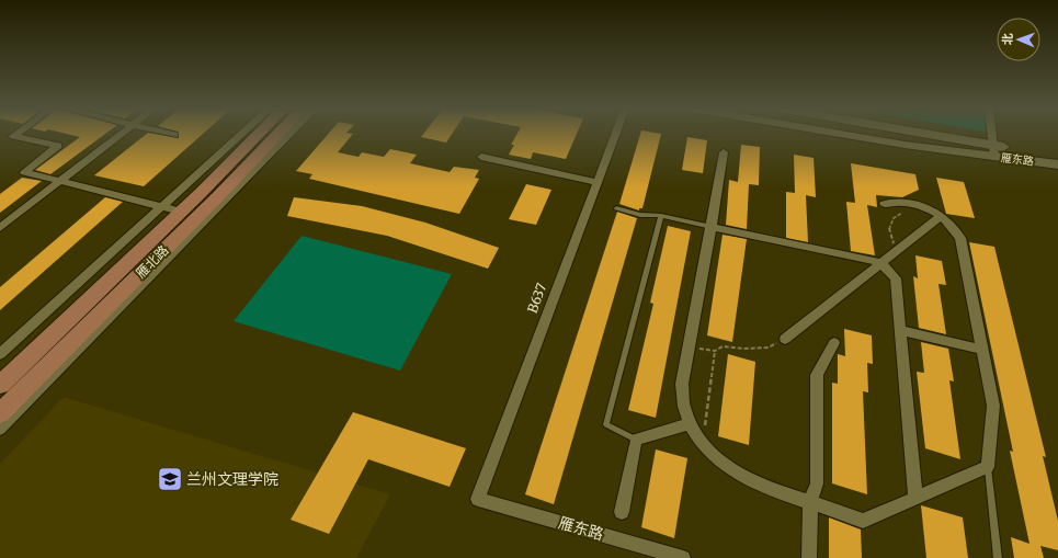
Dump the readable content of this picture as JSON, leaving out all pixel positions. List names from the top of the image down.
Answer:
{
  "streets": {
    "main road": ["雁东路", "雁北路"],
    "street": ["B637"]
  },
  "crossings": [
    ["雁东路", "B637"]
  ],
  "places": {
    "school or university": ["兰州文理学院"]
  },
  "north": "left"
}
